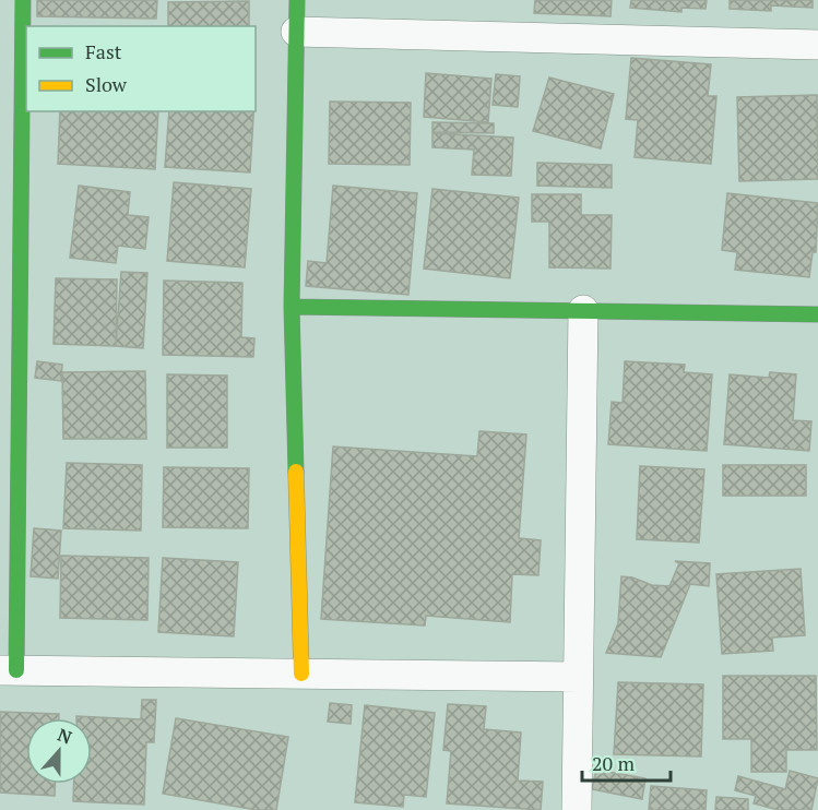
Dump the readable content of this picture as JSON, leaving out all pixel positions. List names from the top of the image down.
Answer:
{
  "legend": ["Fast", "Slow"],
  "scale_bar": "20 m",
  "north": "top"
}
